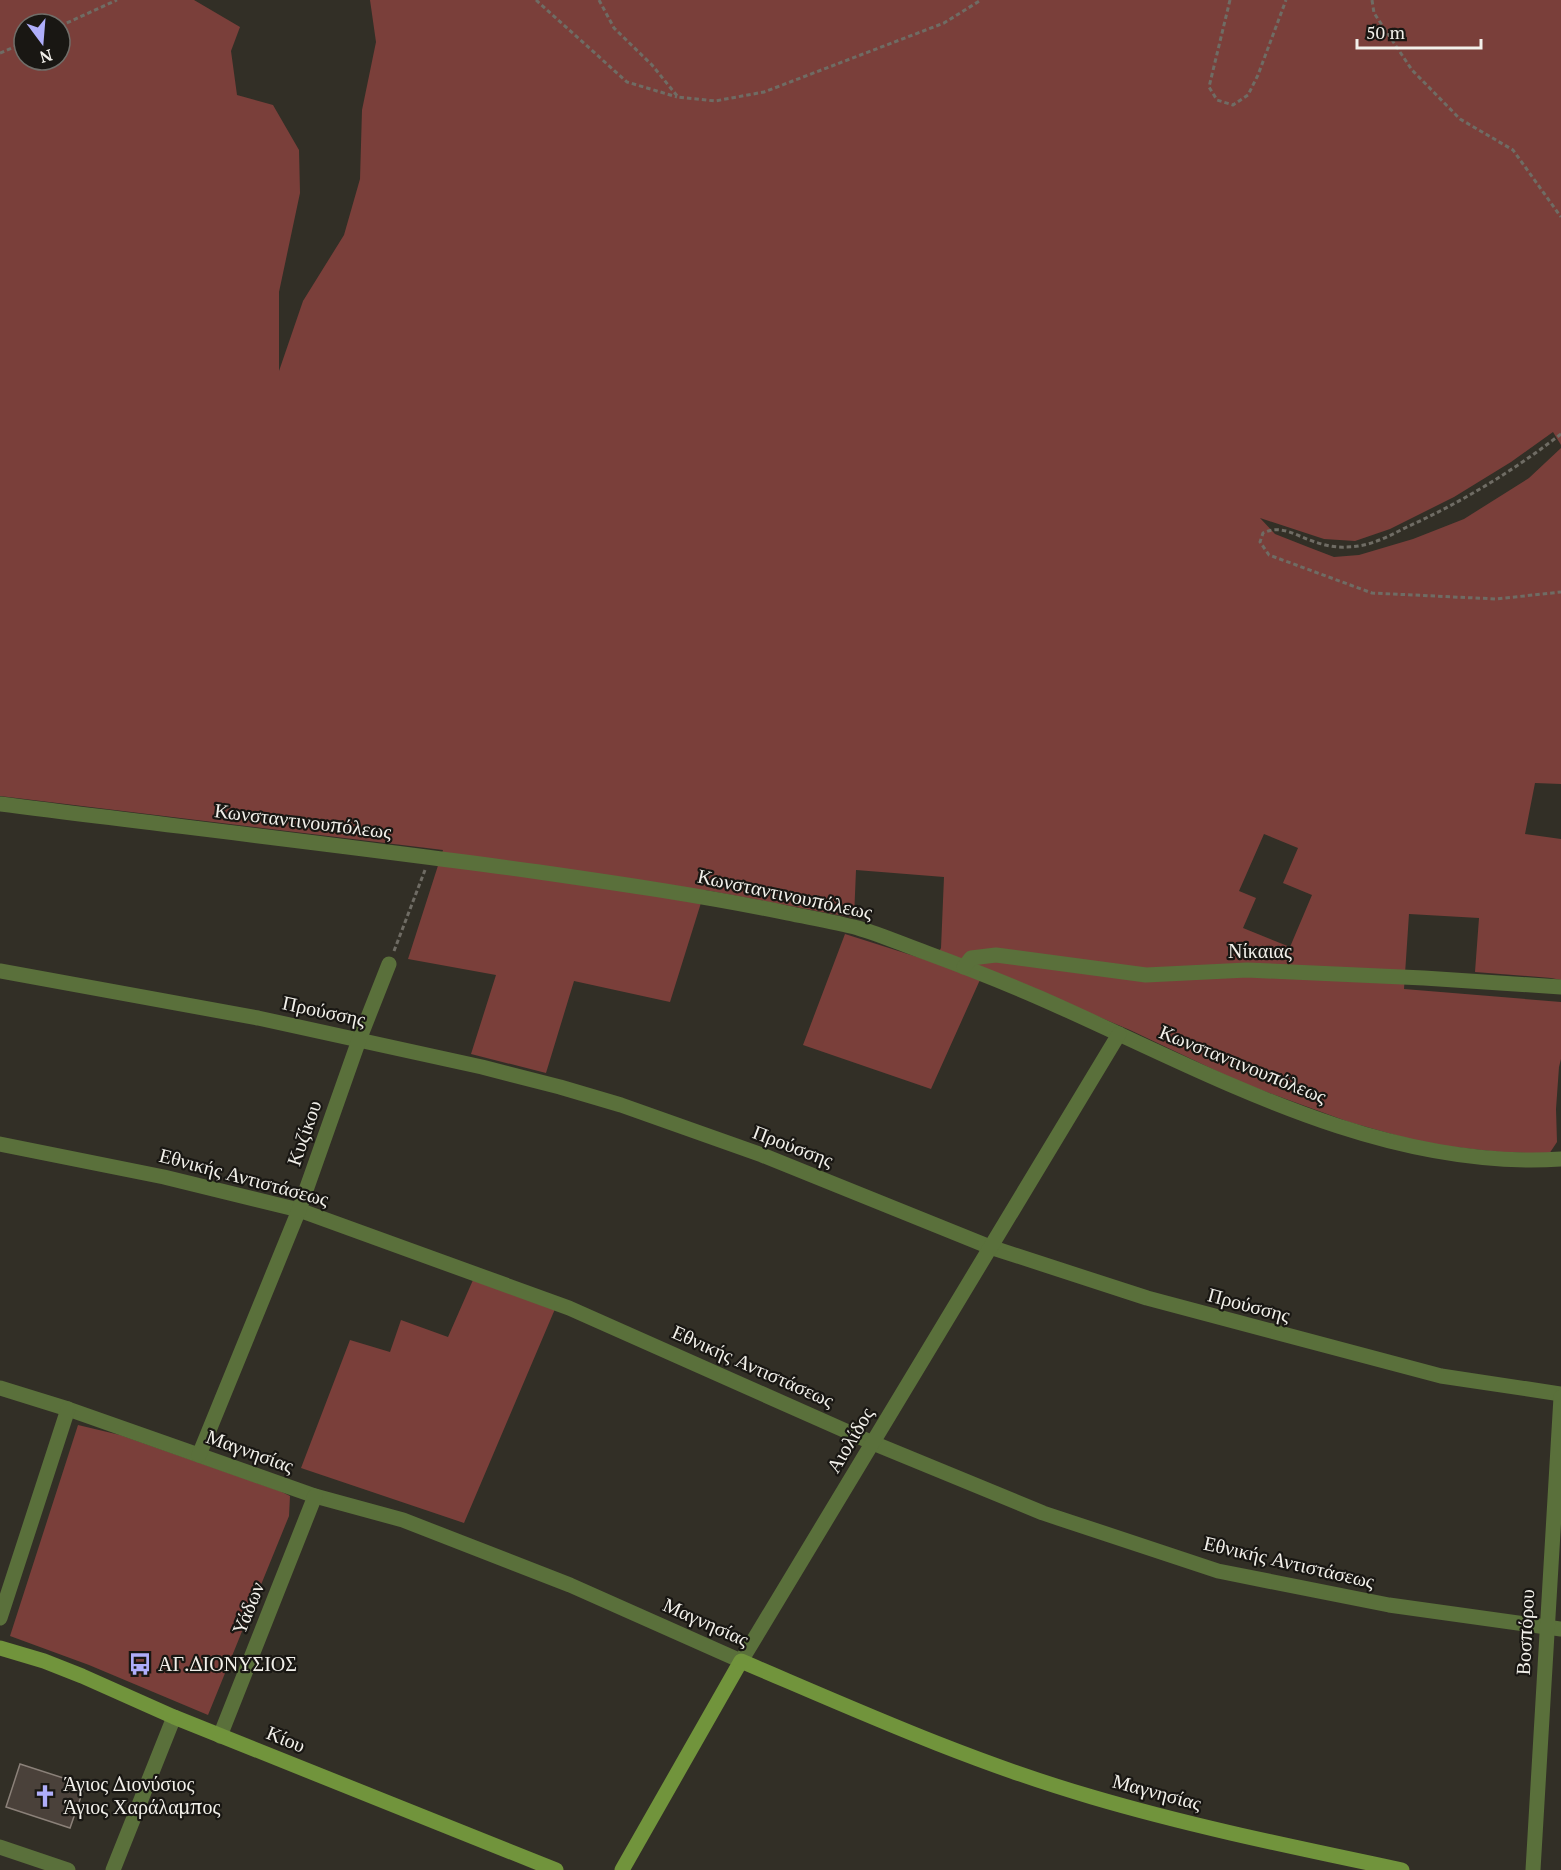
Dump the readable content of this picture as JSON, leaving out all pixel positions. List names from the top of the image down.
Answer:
{
  "streets": {
    "street": [
      "Κωνσταντινουπόλεως",
      "Νίκαιας",
      "Προύσσης",
      "Κυζίκου",
      "Εθνικής Αντιστάσεως",
      "Αιολίδος",
      "Μαγνησίας",
      "Υάδων",
      "Βοσπόρου",
      "Κίου"
    ]
  },
  "crossings": [
    ["Κωνσταντινουπόλεως", "Νίκαιας"],
    ["Κωνσταντινουπόλεως", "Αιολίδος"],
    ["Προύσσης", "Κυζίκου"],
    ["Προύσσης", "Αιολίδος"],
    ["Προύσσης", "Βοσπόρου"],
    ["Κυζίκου", "Εθνικής Αντιστάσεως"],
    ["Κυζίκου", "Μαγνησίας"],
    ["Εθνικής Αντιστάσεως", "Αιολίδος"],
    ["Εθνικής Αντιστάσεως", "Βοσπόρου"],
    ["Αιολίδος", "Μαγνησίας"],
    ["Μαγνησίας", "Υάδων"],
    ["Υάδων", "Κίου"]
  ],
  "places": {
    "bus stop": ["ΑΓ.ΔΙΟΝΥΣΙΟΣ"],
    "church": ["Άγιος Διονύσιος Άγιος Χαράλαμπος"]
  },
  "scale_bar": "50 m",
  "north": "bottom"
}
